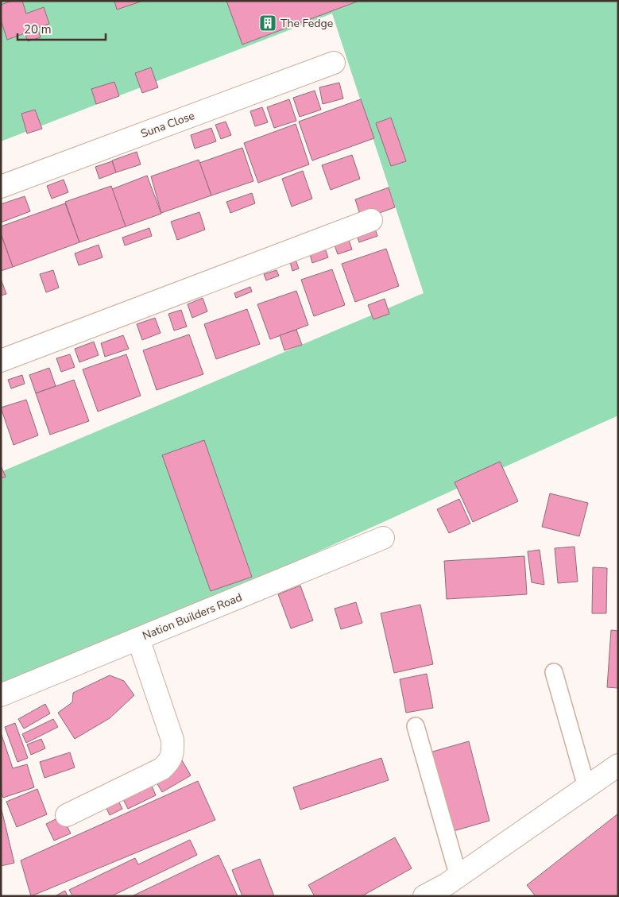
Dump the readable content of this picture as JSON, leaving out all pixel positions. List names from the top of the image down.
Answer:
{
  "streets": {
    "street": ["Suna Close", "Nation Builders Road"]
  },
  "places": {
    "building": ["The Fedge"]
  },
  "scale_bar": "20 m"
}
